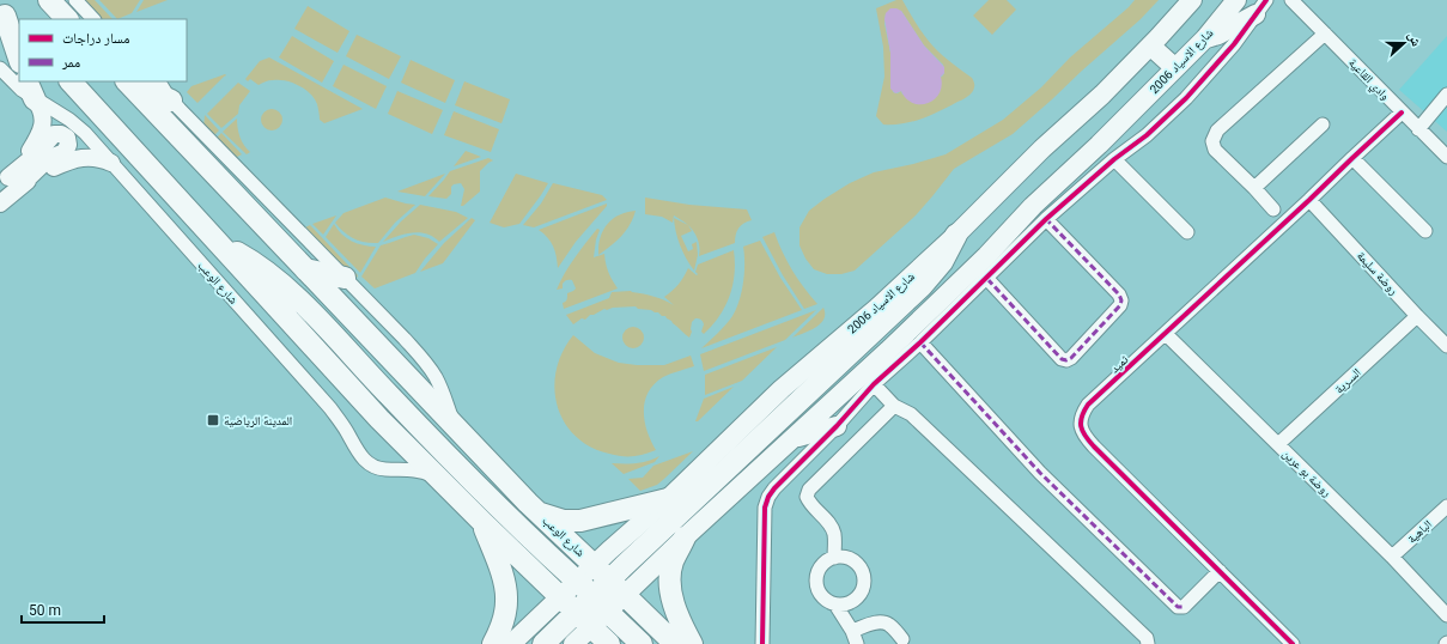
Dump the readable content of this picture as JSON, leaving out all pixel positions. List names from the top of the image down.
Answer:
{
  "streets": {
    "main road": ["شارع الاسياد 2006", "شارع الوعب"],
    "street": [
      "وادي القاعية",
      "روضة سليمة",
      "ثميد",
      "السـرية",
      "روضة بو عرين",
      "الباهية"
    ]
  },
  "crossings": [
    ["شارع الاسياد 2006", "شارع الوعب"],
    ["وادي القاعية", "ثميد"],
    ["روضة سليمة", "ثميد"],
    ["روضة سليمة", "السـرية"],
    ["ثميد", "روضة بو عرين"],
    ["السـرية", "روضة بو عرين"],
    ["روضة بو عرين", "الباهية"]
  ],
  "places": {
    "transit": ["المدينة الرياضية"]
  },
  "legend": ["مسار دراجات", "ممر"],
  "scale_bar": "50 m",
  "north": "right"
}
